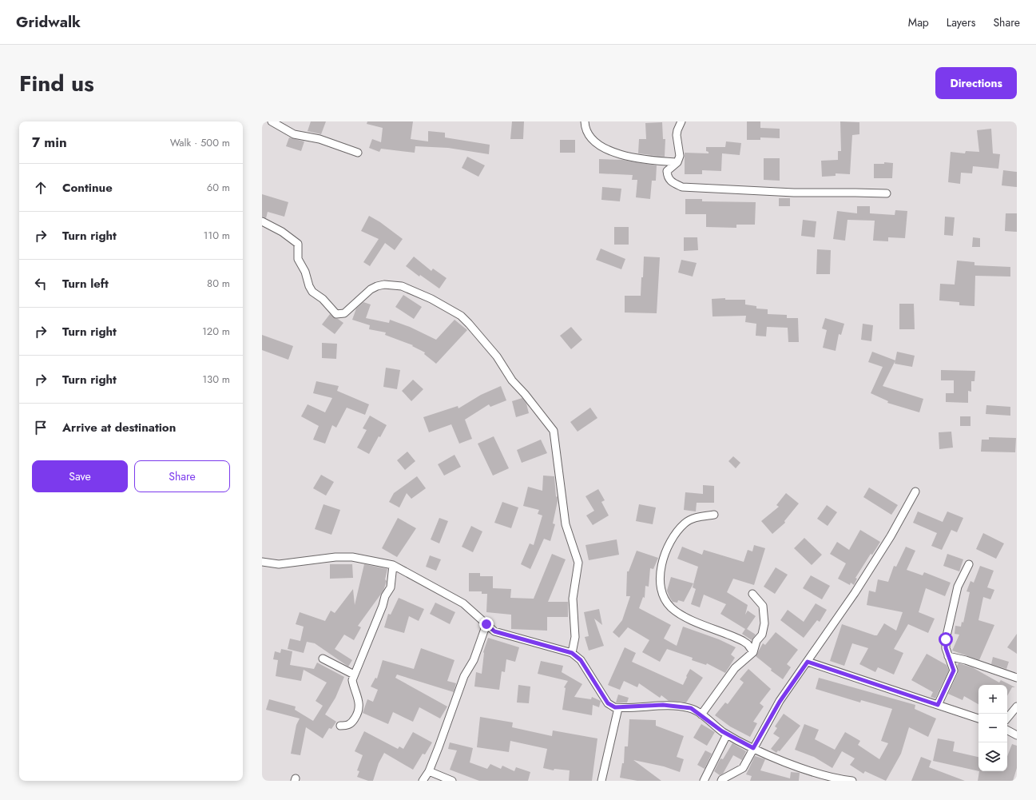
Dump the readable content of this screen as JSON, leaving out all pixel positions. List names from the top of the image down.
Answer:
{
  "page": {
    "header": "Gridwalk",
    "nav": ["Map", "Layers", "Share"],
    "title": "Find us",
    "buttons": [
      "Directions",
      ["Save", "Share"]
    ],
    "heading": ["7 min", "Walk · 500 m"],
    "list": [
      ["Continue", "60 m"],
      ["Turn right", "110 m"],
      ["Turn left", "80 m"],
      ["Turn right", "120 m"],
      ["Turn right", "130 m"],
      "Arrive at destination"
    ],
    "map_buttons": ["+", "−"]
  }
}
